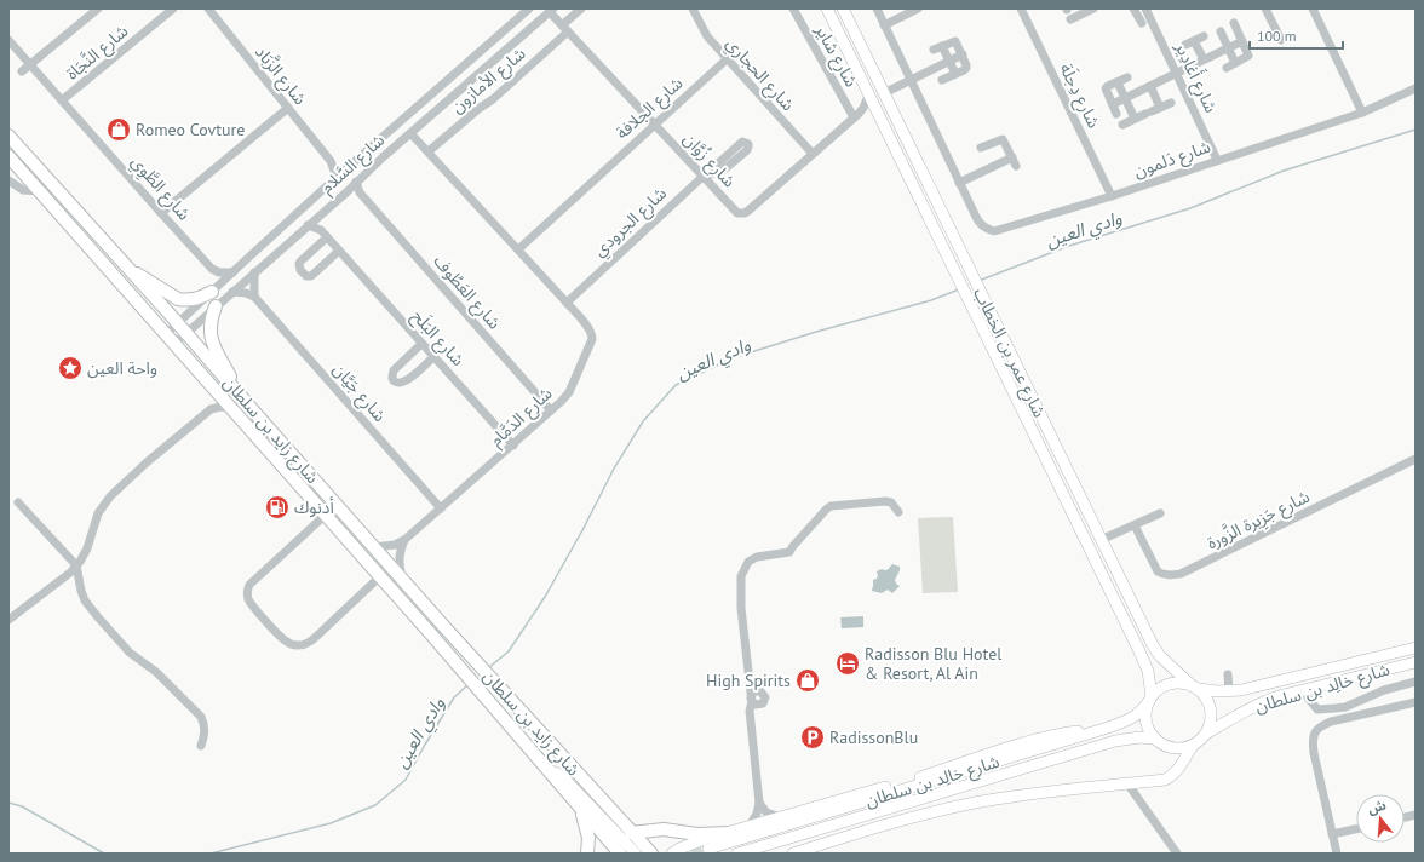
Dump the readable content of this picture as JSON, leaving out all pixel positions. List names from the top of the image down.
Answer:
{
  "streets": {
    "highway": ["شارع زايد بن سلطان"],
    "main road": ["شارع عمر بن الخطاب", "شارع خالِد بن سلطان"],
    "street": [
      "شارع النَّجَاة",
      "شارع شاير",
      "شارع الحجاري",
      "شارع الزَّبَاد",
      "شارع أَغادِير",
      "شارع الأمازون",
      "شارع دِجلَة",
      "شارع الجلافة",
      "شارع دَلمون",
      "شارع زُوَّان",
      "شارع السَّلام",
      "شارع الطَّوِي",
      "شارع الجرودي",
      "شارع العَطُوف",
      "شارع البَلَح",
      "شارع جَيَّان",
      "شارع الدَمَّام",
      "شارع جَزِيرة الزَّورة"
    ]
  },
  "crossings": [
    ["شارع النَّجَاة", "شارع الطَّوِي"],
    ["شارع شاير", "شارع زُوَّان"],
    ["شارع الحجاري", "شارع الجلافة"],
    ["شارع الحجاري", "شارع زُوَّان"],
    ["شارع أَغادِير", "شارع دَلمون"],
    ["شارع الأمازون", "شارع زُوَّان"],
    ["شارع الأمازون", "شارع الدَمَّام"],
    ["شارع دِجلَة", "شارع دَلمون"],
    ["شارع الجلافة", "شارع زُوَّان"],
    ["شارع الجلافة", "شارع الدَمَّام"],
    ["شارع زُوَّان", "شارع السَّلام"],
    ["شارع زُوَّان", "شارع الجرودي"],
    ["شارع زُوَّان", "شارع عمر بن الخطاب"],
    ["شارع السَّلام", "شارع العَطُوف"],
    ["شارع السَّلام", "شارع الدَمَّام"],
    ["شارع السَّلام", "شارع زايد بن سلطان"],
    ["شارع الجرودي", "شارع الدَمَّام"],
    ["شارع العَطُوف", "شارع الدَمَّام"],
    ["شارع البَلَح", "شارع الدَمَّام"],
    ["شارع عمر بن الخطاب", "شارع خالِد بن سلطان"],
    ["شارع جَيَّان", "شارع الدَمَّام"],
    ["شارع الدَمَّام", "شارع زايد بن سلطان"]
  ],
  "water": ["وادي العين"],
  "places": {
    "shop": ["Romeo Covture", "High Spirits"],
    "place": ["واحة العين"],
    "fuel station": ["أدنوك"],
    "hotel": ["Radisson Blu Hotel & Resort, Al Ain"],
    "parking": ["RadissonBlu"]
  },
  "scale_bar": "100 m",
  "north": "top"
}
